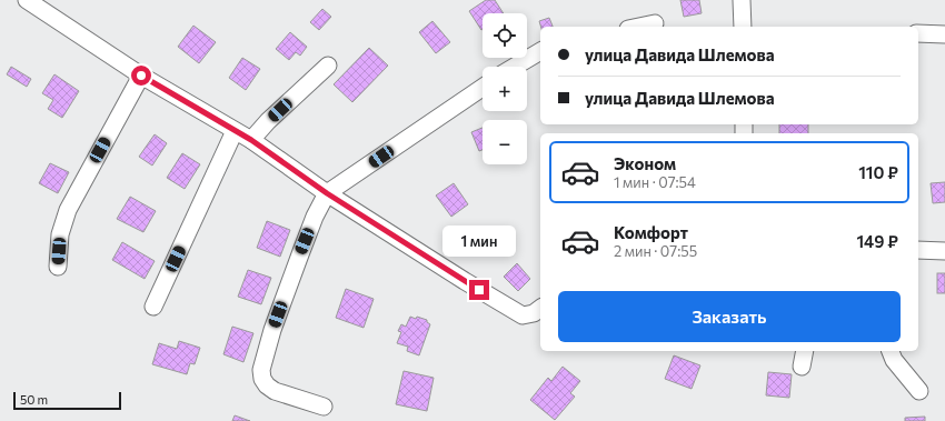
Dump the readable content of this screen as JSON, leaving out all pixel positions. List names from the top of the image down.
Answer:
{
  "scale_bar": "50 m",
  "page": {
    "map_buttons": ["+", "−"],
    "banner": ["улица Давида Шлемова", "улица Давида Шлемова"],
    "list": [
      {
        "name": "Эконом",
        "note": "1 мин · 07:54",
        "value": "110 ₽"
      },
      {
        "name": "Комфорт",
        "note": "2 мин · 07:55",
        "value": "149 ₽"
      }
    ],
    "bubble": "1 мин",
    "buttons": "Заказать",
    "scale": "50 m"
  }
}
